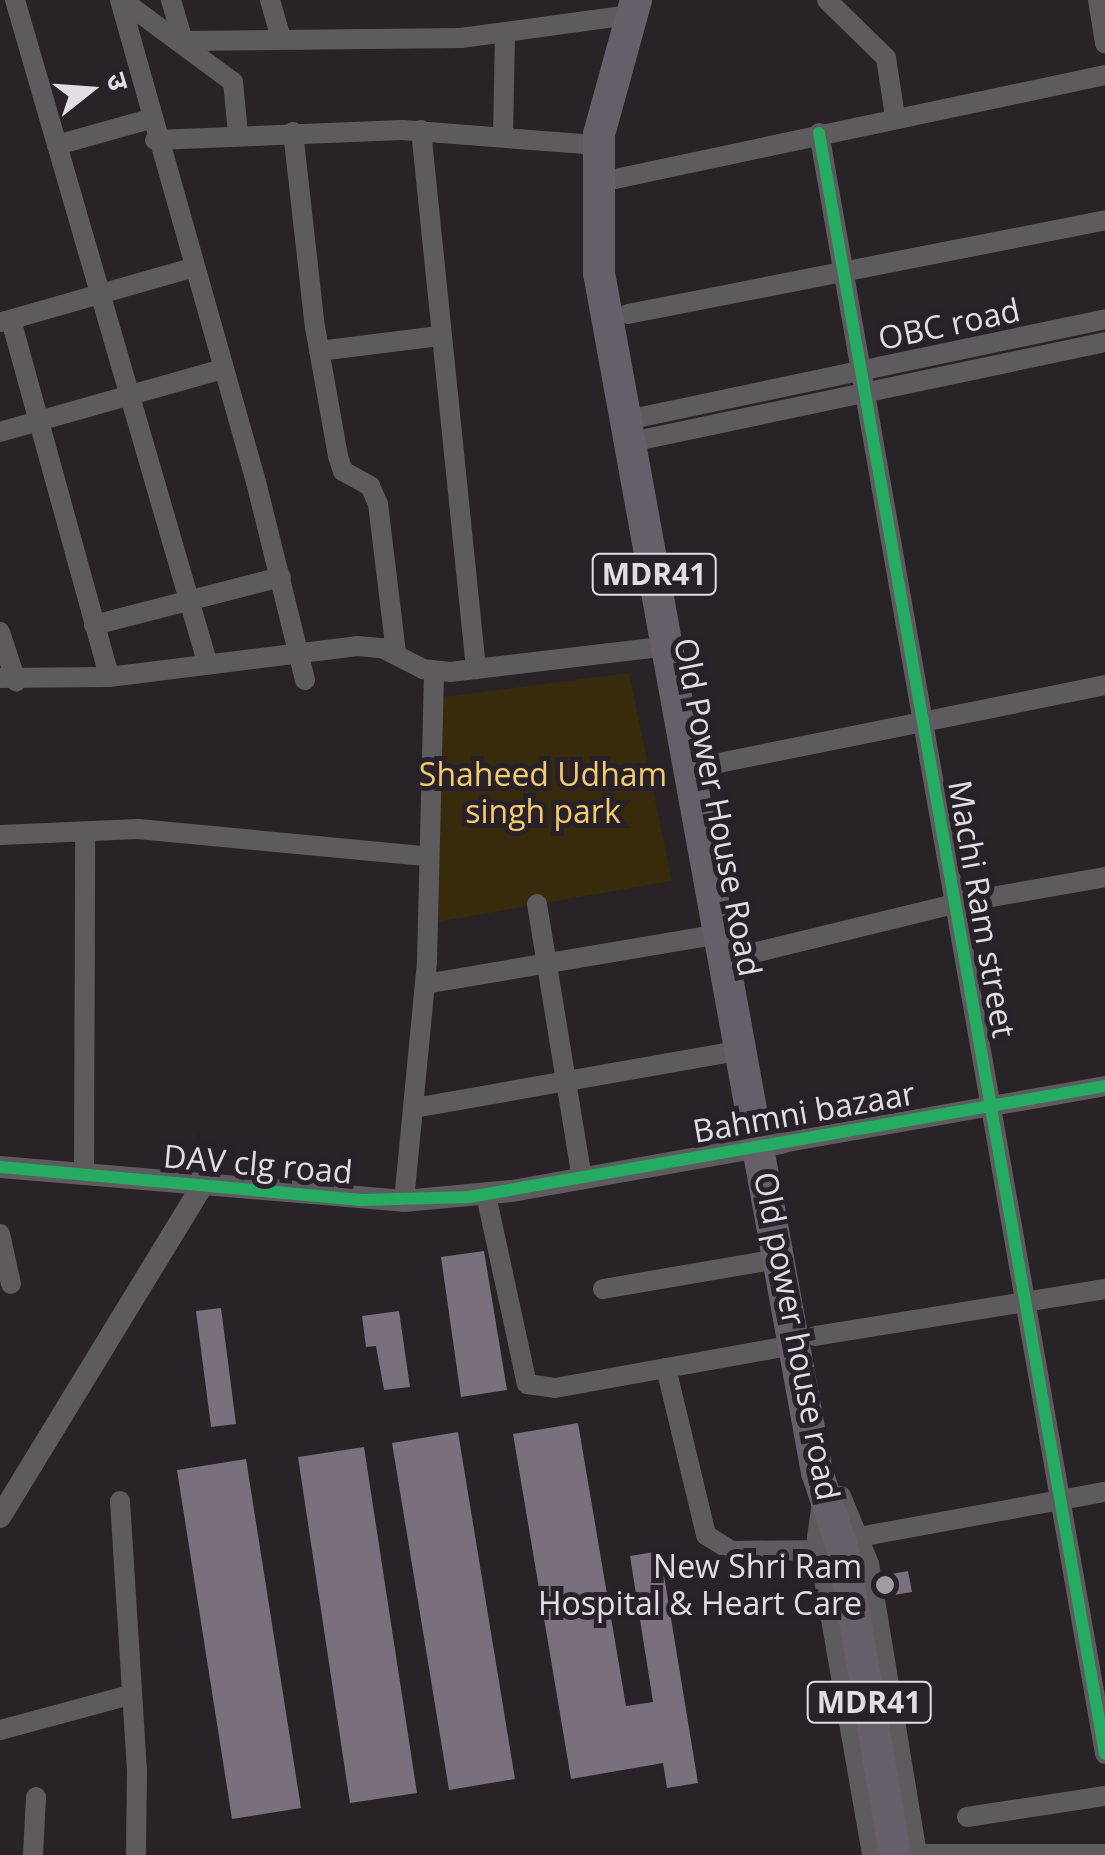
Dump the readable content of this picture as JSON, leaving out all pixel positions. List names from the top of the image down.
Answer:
{
  "streets": {
    "highway": ["MDR41", "Old Power House Road", "Old power house road"],
    "street": [
      "OBC road",
      "Machi Ram street",
      "Bahmni bazaar",
      "DAV clg road"
    ]
  },
  "crossings": [
    ["OBC road", "Old Power House Road"],
    ["OBC road", "Machi Ram street"],
    ["Old Power House Road", "Bahmni bazaar"],
    ["Old Power House Road", "Old power house road"],
    ["Machi Ram street", "Bahmni bazaar"],
    ["Bahmni bazaar", "DAV clg road"],
    ["Bahmni bazaar", "Old power house road"]
  ],
  "parks": ["Shaheed Udham singh park"],
  "places": ["New Shri Ram Hospital & Heart Care"],
  "north": "right"
}
